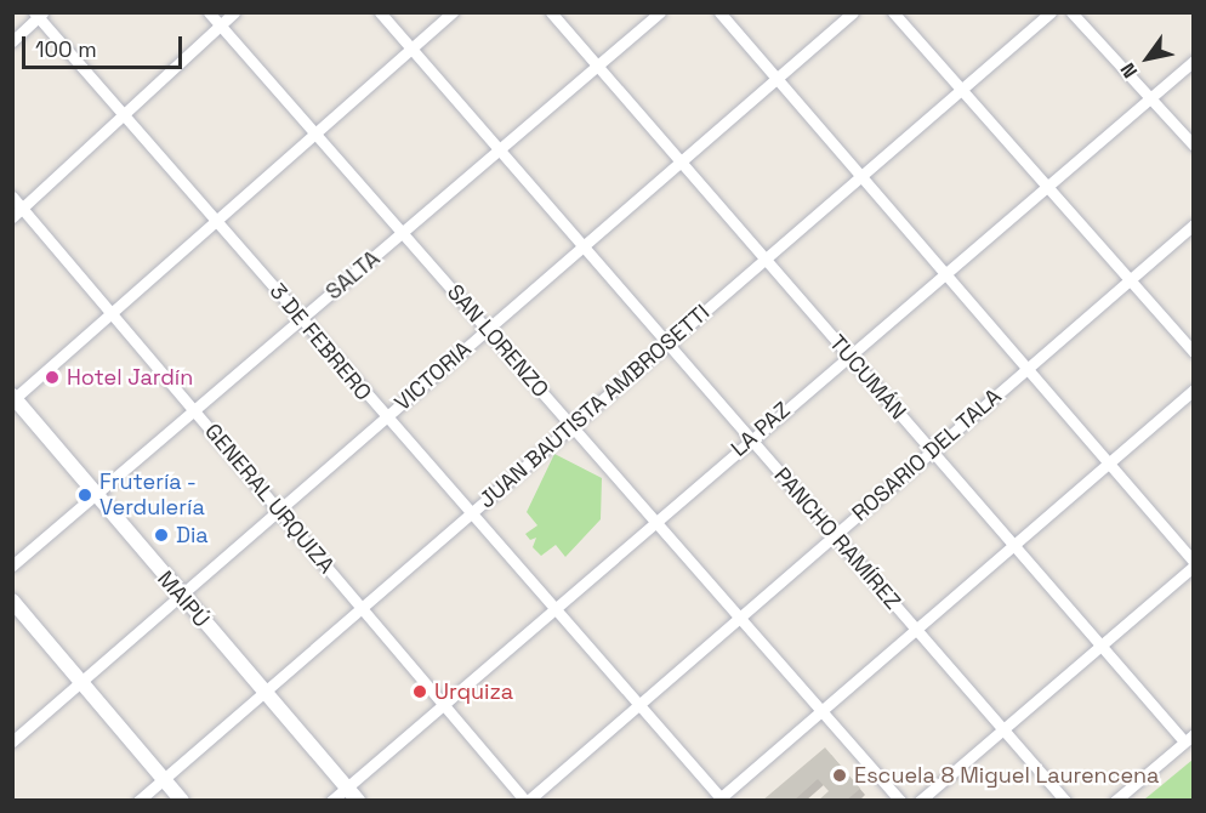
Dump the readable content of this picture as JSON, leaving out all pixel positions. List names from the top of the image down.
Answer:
{
  "streets": {
    "street": [
      "SALTA",
      "SAN LORENZO",
      "3 DE FEBRERO",
      "VICTORIA",
      "TUCUMÁN",
      "JUAN BAUTISTA AMBROSETTI",
      "LA PAZ",
      "ROSARIO DEL TALA",
      "GENERAL URQUIZA",
      "PANCHO RAMÍREZ",
      "MAIPÚ"
    ]
  },
  "crossings": [
    ["SALTA", "SAN LORENZO"],
    ["SALTA", "3 DE FEBRERO"],
    ["SALTA", "TUCUMÁN"],
    ["SALTA", "GENERAL URQUIZA"],
    ["SALTA", "PANCHO RAMÍREZ"],
    ["SALTA", "MAIPÚ"],
    ["SAN LORENZO", "VICTORIA"],
    ["SAN LORENZO", "JUAN BAUTISTA AMBROSETTI"],
    ["SAN LORENZO", "LA PAZ"],
    ["SAN LORENZO", "ROSARIO DEL TALA"],
    ["3 DE FEBRERO", "VICTORIA"],
    ["3 DE FEBRERO", "JUAN BAUTISTA AMBROSETTI"],
    ["3 DE FEBRERO", "LA PAZ"],
    ["3 DE FEBRERO", "ROSARIO DEL TALA"],
    ["VICTORIA", "TUCUMÁN"],
    ["VICTORIA", "GENERAL URQUIZA"],
    ["VICTORIA", "PANCHO RAMÍREZ"],
    ["VICTORIA", "MAIPÚ"],
    ["TUCUMÁN", "JUAN BAUTISTA AMBROSETTI"],
    ["TUCUMÁN", "LA PAZ"],
    ["TUCUMÁN", "ROSARIO DEL TALA"],
    ["JUAN BAUTISTA AMBROSETTI", "GENERAL URQUIZA"],
    ["JUAN BAUTISTA AMBROSETTI", "PANCHO RAMÍREZ"],
    ["JUAN BAUTISTA AMBROSETTI", "MAIPÚ"],
    ["LA PAZ", "GENERAL URQUIZA"],
    ["LA PAZ", "PANCHO RAMÍREZ"],
    ["LA PAZ", "MAIPÚ"],
    ["ROSARIO DEL TALA", "GENERAL URQUIZA"],
    ["ROSARIO DEL TALA", "PANCHO RAMÍREZ"]
  ],
  "places": [
    "Hotel Jardín",
    "Frutería - Verdulería",
    "Dia",
    "Urquiza",
    "Escuela 8 Miguel Laurencena"
  ],
  "scale_bar": "100 m",
  "north": "bottom left"
}
